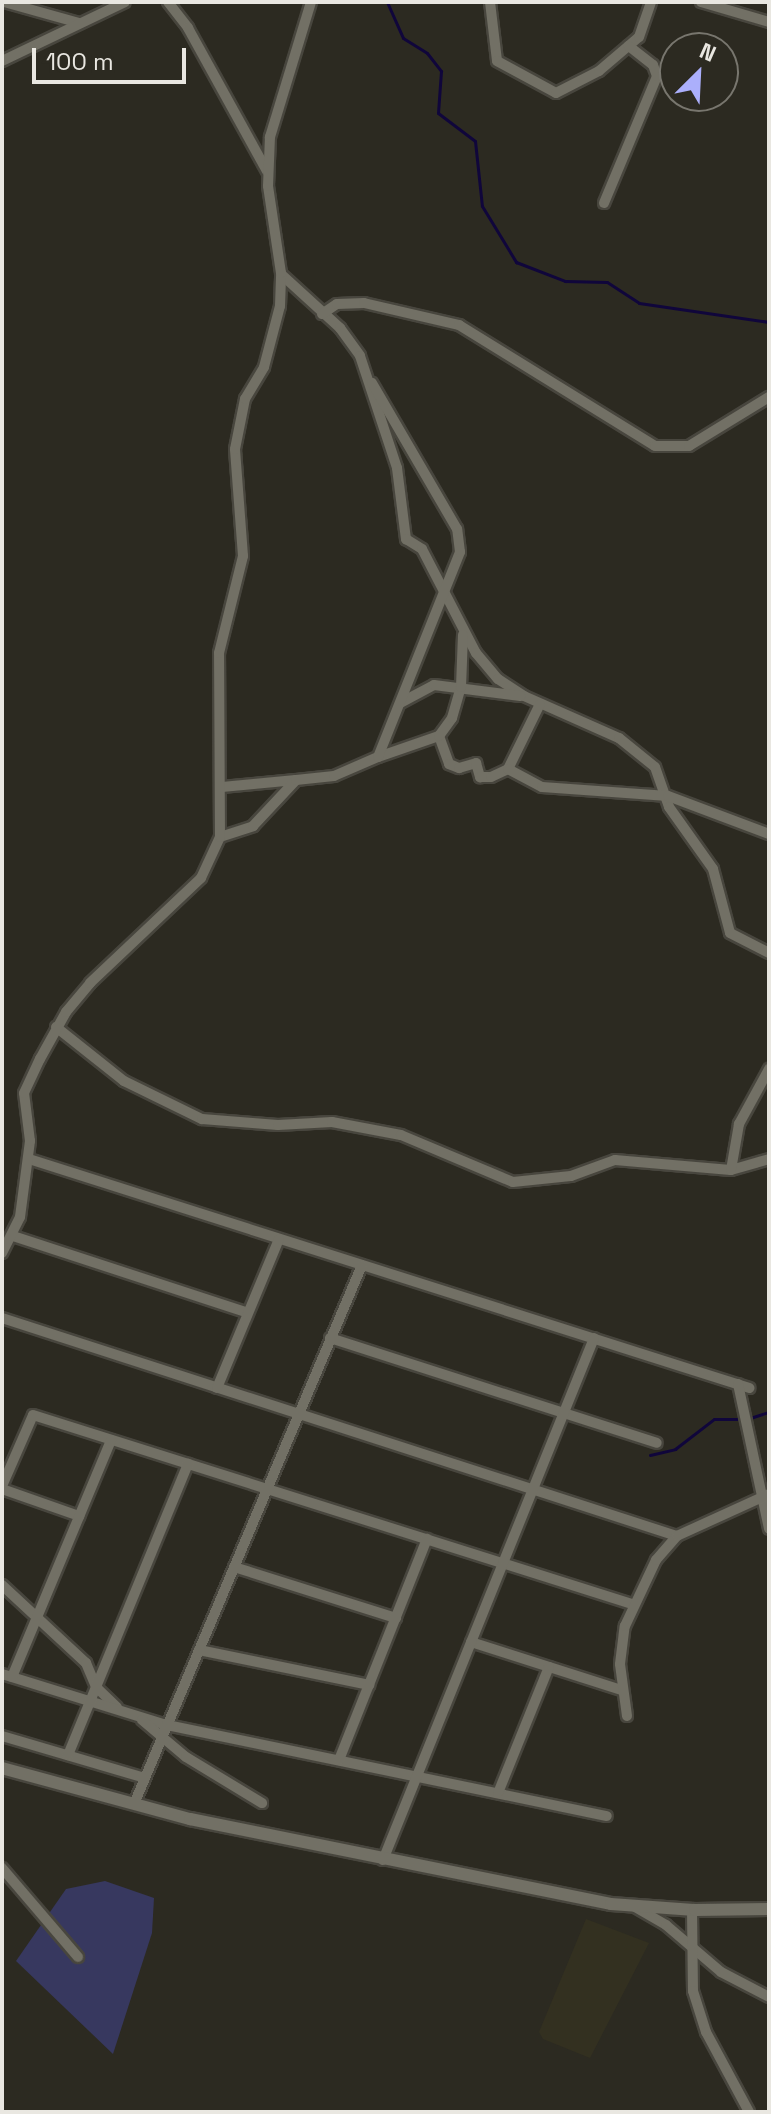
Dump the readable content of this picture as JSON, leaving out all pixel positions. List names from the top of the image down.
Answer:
{
  "scale_bar": "100 m",
  "north": "top right"
}
